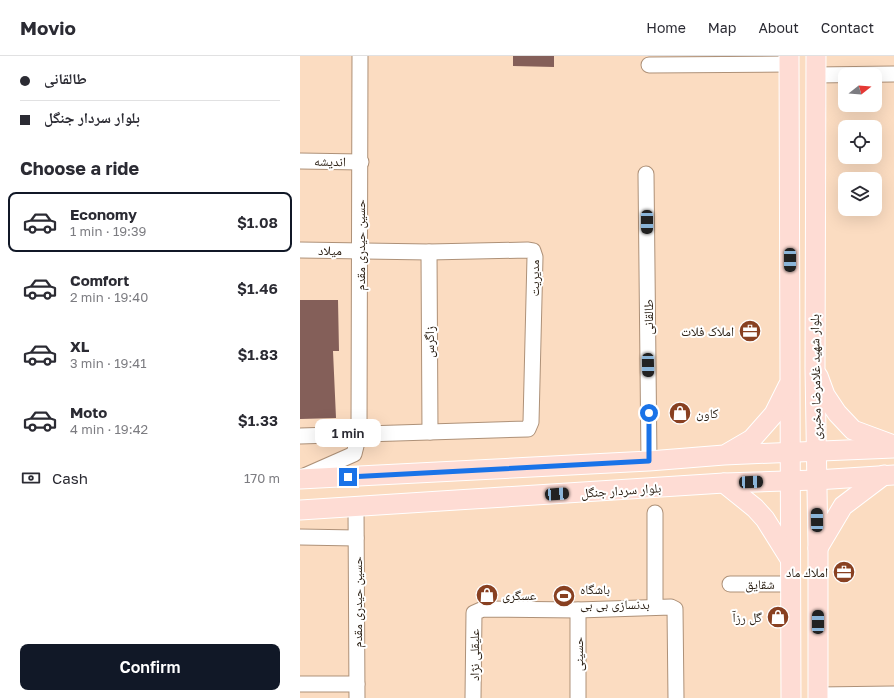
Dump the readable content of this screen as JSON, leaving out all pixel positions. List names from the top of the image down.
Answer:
{
  "streets": {
    "main road": ["بلوار شهید غلامرضا مخبری", "بلوار سردار جنگل"],
    "street": [
      "اندیشه",
      "حسین حیدری مقدم",
      "میلاد",
      "مدیریت",
      "طالقانی",
      "زاگرس",
      "شقایق",
      "حسینی",
      "علیقلی نژاد"
    ]
  },
  "crossings": [
    ["اندیشه", "حسین حیدری مقدم"],
    ["حسین حیدری مقدم", "میلاد"],
    ["حسین حیدری مقدم", "مدیریت"],
    ["حسین حیدری مقدم", "بلوار سردار جنگل"],
    ["میلاد", "مدیریت"],
    ["مدیریت", "زاگرس"],
    ["طالقانی", "بلوار سردار جنگل"],
    ["بلوار شهید غلامرضا مخبری", "بلوار سردار جنگل"],
    ["بلوار شهید غلامرضا مخبری", "شقایق"],
    ["حسینی", "علیقلی نژاد"]
  ],
  "places": {
    "office": ["املاک فلات", "املاك ماد"],
    "shop": ["کاون", "عسگری", "گل رزآ"],
    "sports": ["باشگاه بدنسازی بی بی"]
  },
  "north": "right",
  "page": {
    "header": "Movio",
    "nav": [
      "Home",
      "Map",
      "About",
      "Contact"
    ],
    "banner": ["طالقانی", "بلوار سردار جنگل"],
    "heading": "Choose a ride",
    "list": [
      {
        "name": "Economy",
        "note": "1 min · 19:39",
        "value": "$1.08"
      },
      {
        "name": "Comfort",
        "note": "2 min · 19:40",
        "value": "$1.46"
      },
      {
        "name": "XL",
        "note": "3 min · 19:41",
        "value": "$1.83"
      },
      {
        "name": "Moto",
        "note": "4 min · 19:42",
        "value": "$1.33"
      }
    ],
    "bubble": "1 min",
    "pay": ["Cash", "170 m"],
    "buttons": "Confirm"
  }
}
